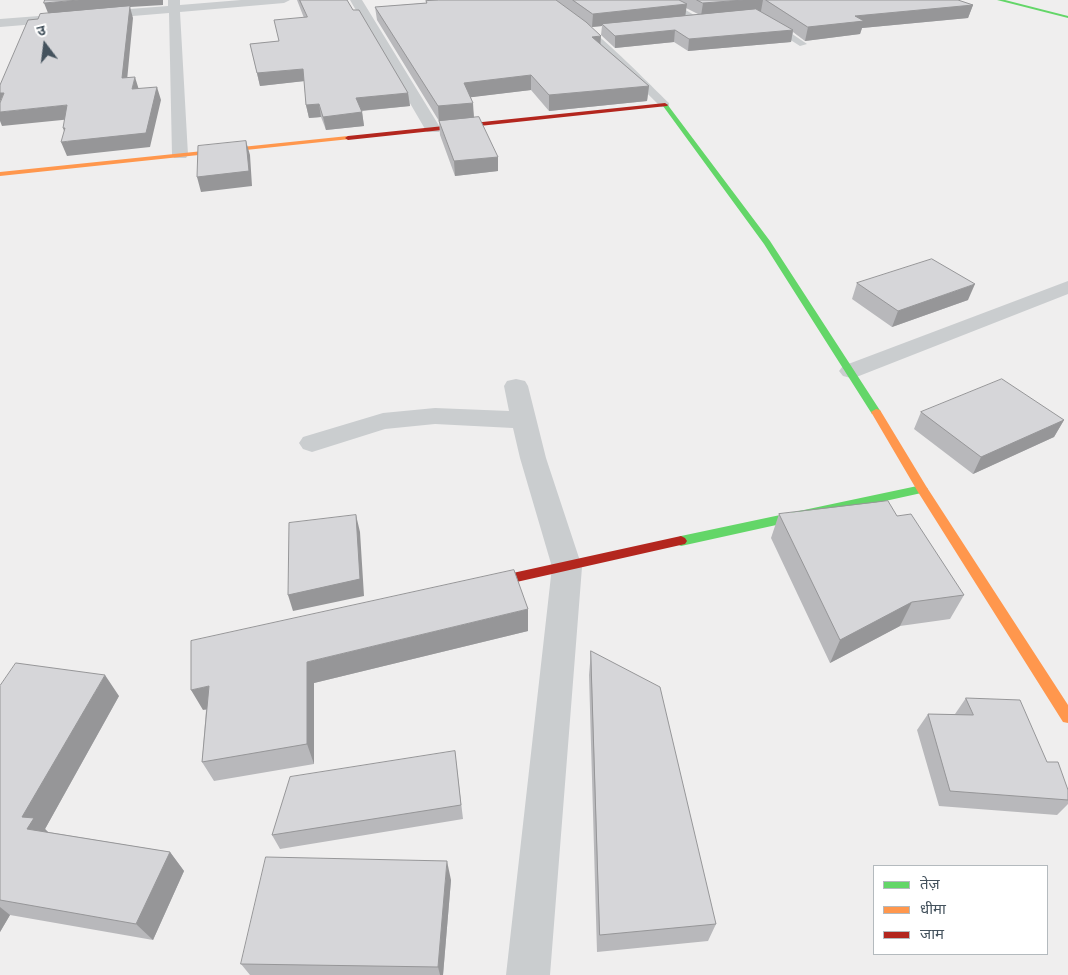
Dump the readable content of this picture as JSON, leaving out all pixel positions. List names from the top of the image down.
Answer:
{
  "legend": ["तेज़", "धीमा", "जाम"],
  "north": "top"
}
